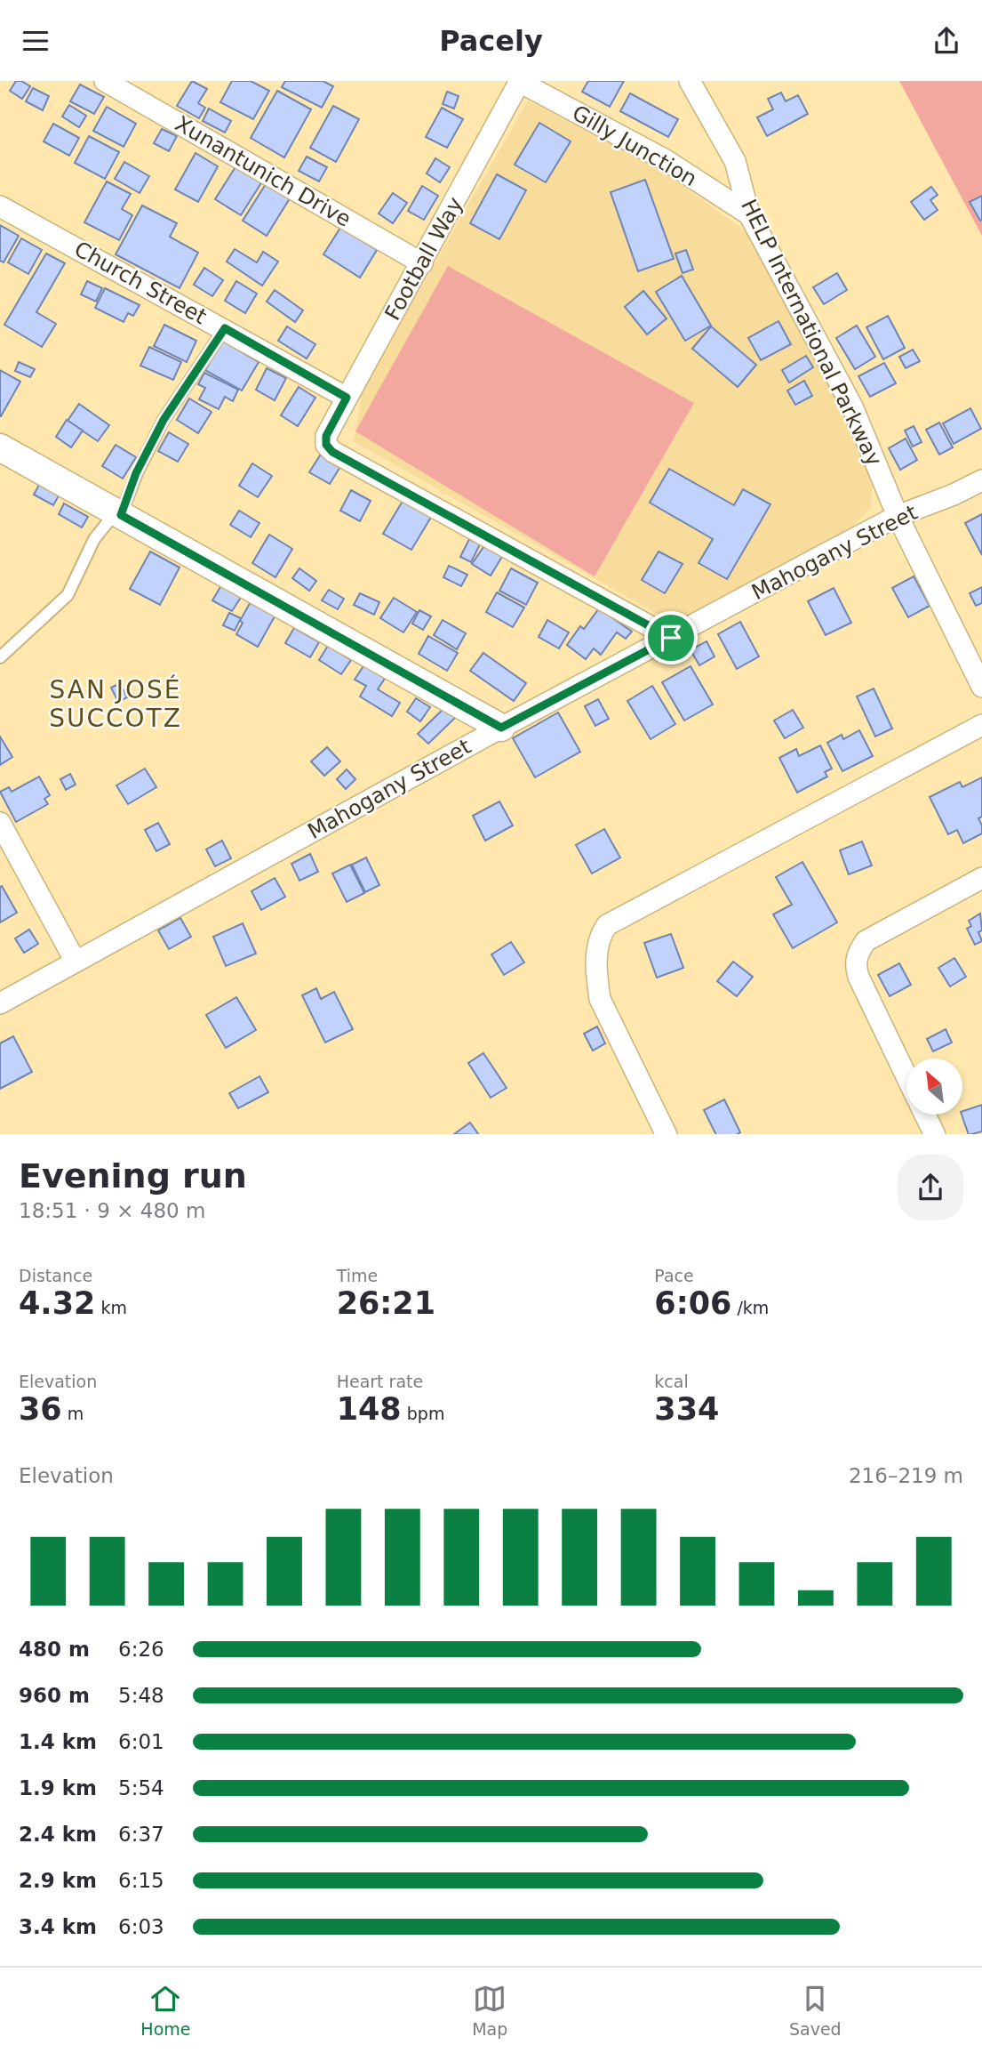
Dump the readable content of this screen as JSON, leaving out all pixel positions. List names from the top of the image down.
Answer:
{
  "streets": {
    "street": [
      "Gilly Junction",
      "Xunantunich Drive",
      "Football Way",
      "Church Street",
      "HELP International Parkway",
      "Mahogany Street"
    ]
  },
  "crossings": [
    ["Gilly Junction", "Football Way"],
    ["Gilly Junction", "HELP International Parkway"],
    ["Xunantunich Drive", "Football Way"],
    ["Football Way", "Church Street"],
    ["Football Way", "Mahogany Street"],
    ["HELP International Parkway", "Mahogany Street"]
  ],
  "districts": ["SAN JOSÉ SUCCOTZ"],
  "north": "top left",
  "page": {
    "header": "Pacely",
    "heading": ["Evening run", "18:51 · 9 × 480 m"],
    "stats": [
      ["Distance", "4.32 km"],
      ["Time", "26:21"],
      ["Pace", "6:06 /km"],
      ["Elevation", "36 m"],
      ["Heart rate", "148 bpm"],
      ["kcal", "334"]
    ],
    "chart": ["Elevation", "216–219 m"],
    "list": [
      {
        "name": "480 m",
        "note": "6:26"
      },
      {
        "name": "960 m",
        "note": "5:48"
      },
      {
        "name": "1.4 km",
        "note": "6:01"
      },
      {
        "name": "1.9 km",
        "note": "5:54"
      },
      {
        "name": "2.4 km",
        "note": "6:37"
      },
      {
        "name": "2.9 km",
        "note": "6:15"
      },
      {
        "name": "3.4 km",
        "note": "6:03"
      }
    ],
    "tabs": ["Home", "Map", "Saved"]
  }
}
